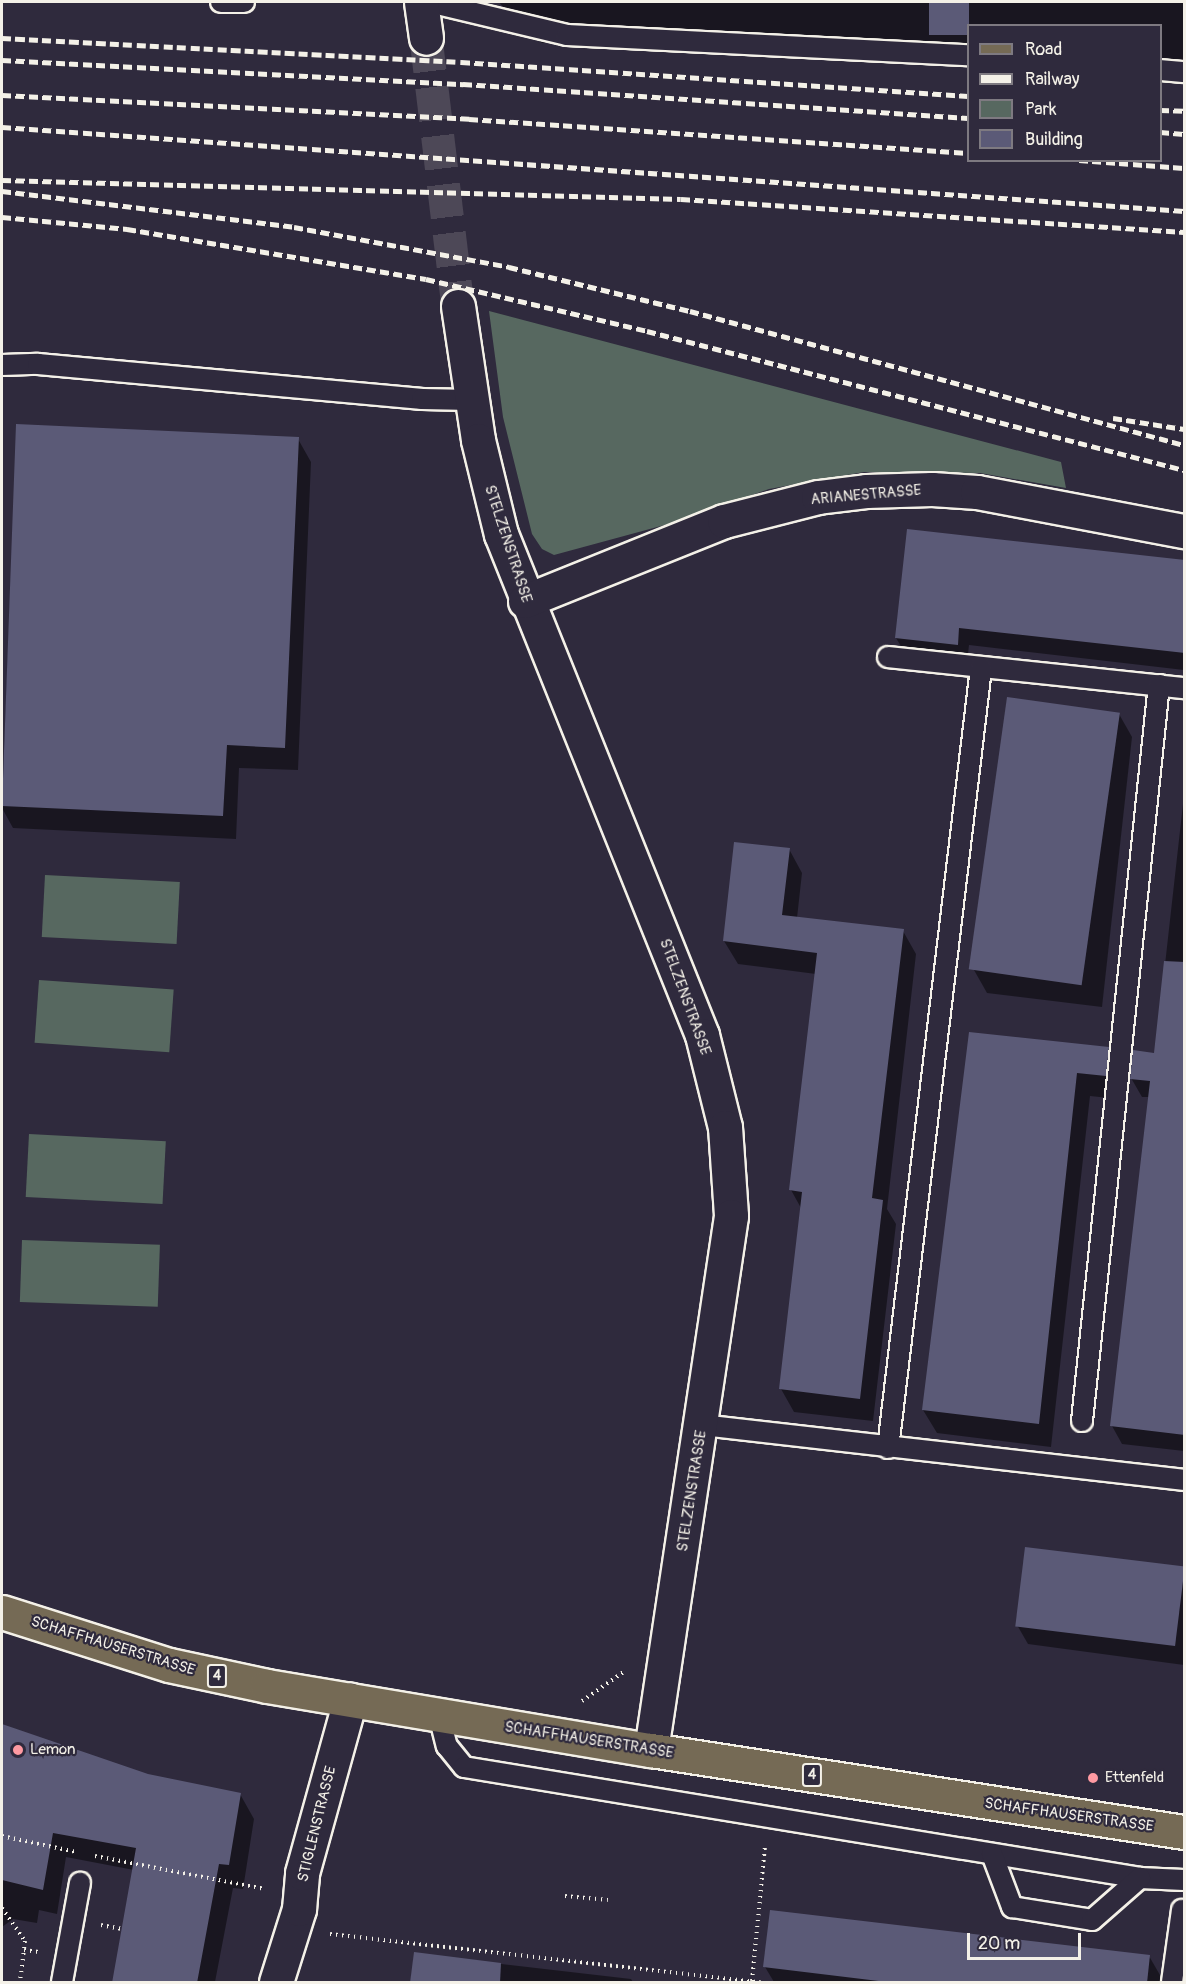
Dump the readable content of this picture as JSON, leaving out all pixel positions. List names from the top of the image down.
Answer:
{
  "streets": {
    "main road": ["SCHAFFHAUSERSTRASSE", "4"],
    "street": ["ARIANESTRASSE", "STELZENSTRASSE", "STIGLENSTRASSE"]
  },
  "crossings": [
    ["ARIANESTRASSE", "STELZENSTRASSE"],
    ["STELZENSTRASSE", "SCHAFFHAUSERSTRASSE"],
    ["SCHAFFHAUSERSTRASSE", "STIGLENSTRASSE"]
  ],
  "places": ["Lemon", "Ettenfeld"],
  "legend": [
    "Road",
    "Railway",
    "Park",
    "Building"
  ],
  "scale_bar": "20 m"
}
